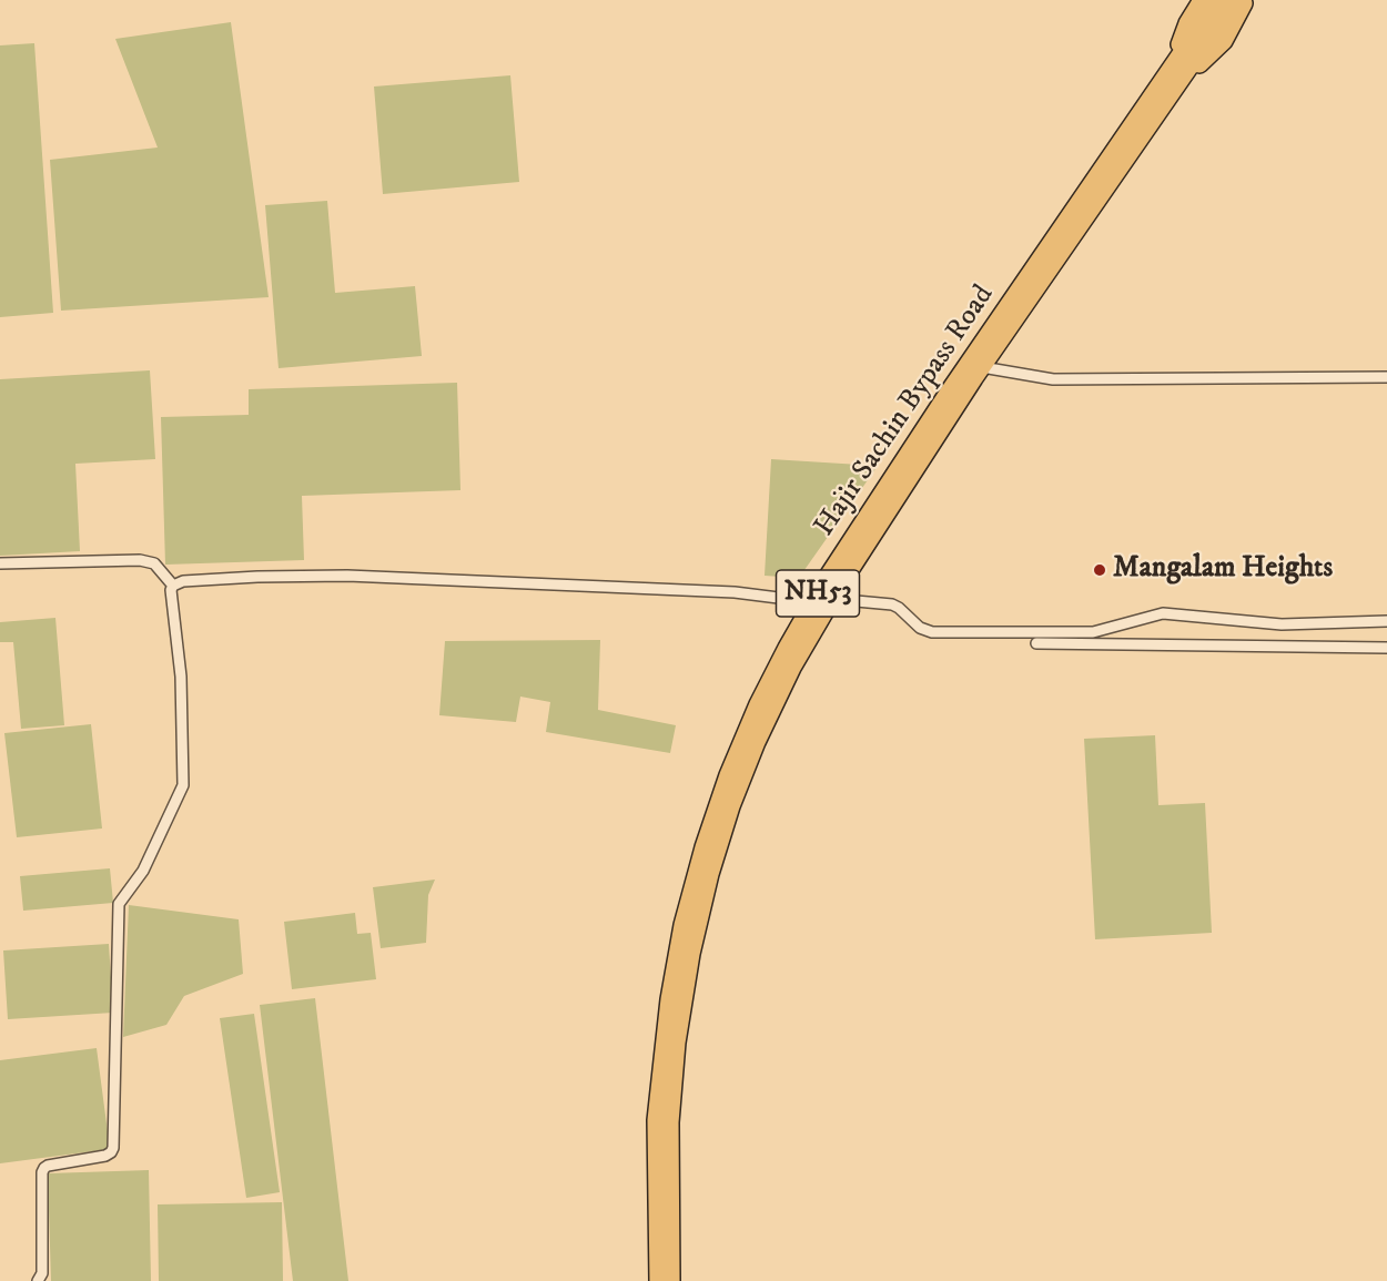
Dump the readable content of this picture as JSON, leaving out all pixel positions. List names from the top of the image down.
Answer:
{
  "streets": {
    "highway": ["Hajir Sachin Bypass Road", "NH53"]
  },
  "places": ["Mangalam Heights"]
}
